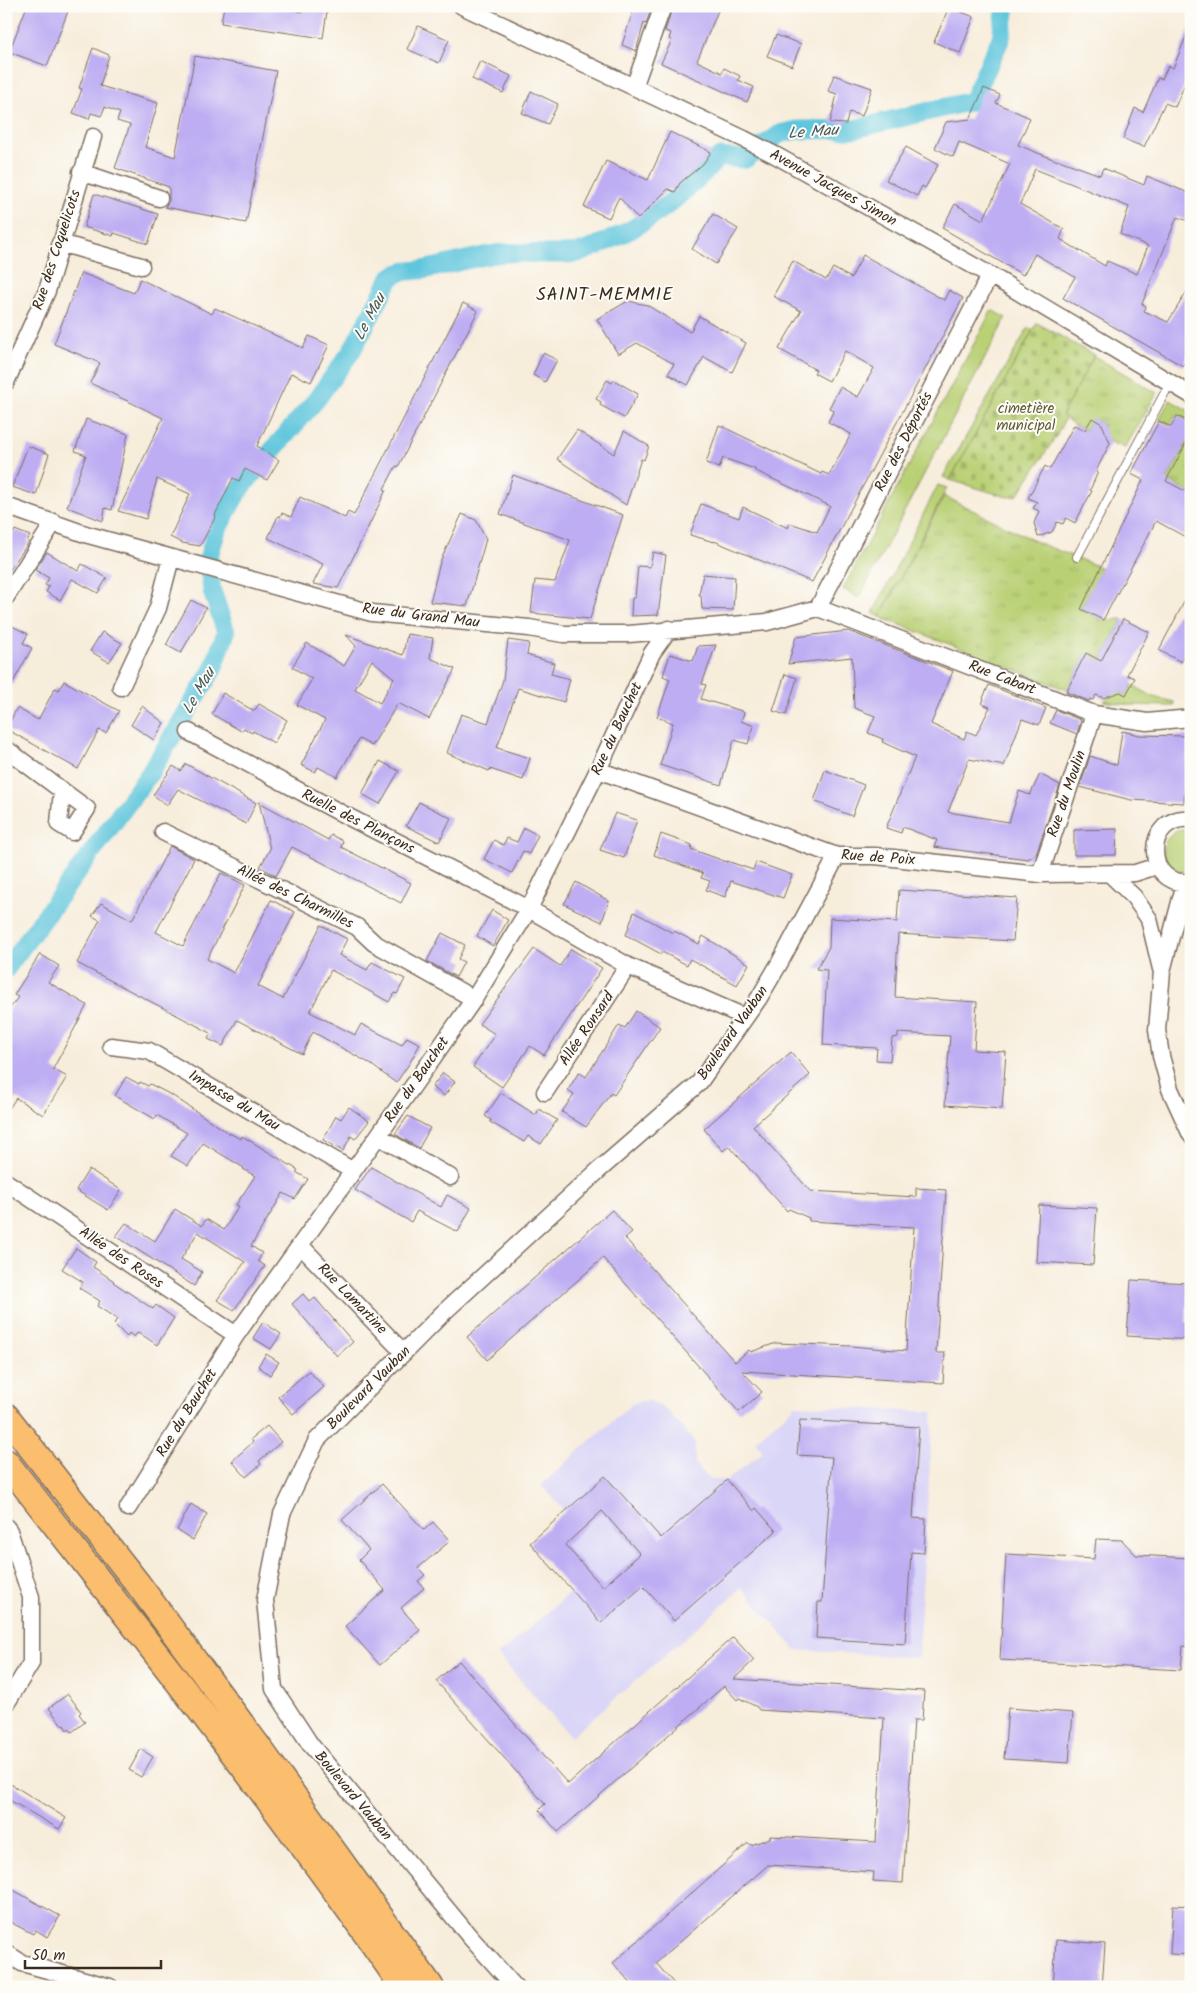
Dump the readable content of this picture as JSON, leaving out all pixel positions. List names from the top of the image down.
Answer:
{
  "streets": {
    "street": [
      "Avenue Jacques Simon",
      "Rue des Coquelicots",
      "Rue des Déportés",
      "Rue du Grand Mau",
      "Rue Cabart",
      "Rue du Bauchet",
      "Rue du Moulin",
      "Ruelle des Plançons",
      "Rue de Poix",
      "Allée des Charmilles",
      "Allée Ronsard",
      "Boulevard Vauban",
      "Impasse du Mau",
      "Allée des Roses",
      "Rue Lamartine"
    ]
  },
  "crossings": [
    ["Avenue Jacques Simon", "Rue des Déportés"],
    ["Rue des Déportés", "Rue du Grand Mau"],
    ["Rue des Déportés", "Rue Cabart"],
    ["Rue du Grand Mau", "Rue Cabart"],
    ["Rue du Grand Mau", "Rue du Bauchet"],
    ["Rue Cabart", "Rue du Moulin"],
    ["Rue du Bauchet", "Ruelle des Plançons"],
    ["Rue du Bauchet", "Rue de Poix"],
    ["Rue du Bauchet", "Allée des Charmilles"],
    ["Rue du Bauchet", "Impasse du Mau"],
    ["Rue du Bauchet", "Allée des Roses"],
    ["Rue du Bauchet", "Rue Lamartine"],
    ["Rue du Moulin", "Rue de Poix"],
    ["Ruelle des Plançons", "Allée Ronsard"],
    ["Ruelle des Plançons", "Boulevard Vauban"],
    ["Rue de Poix", "Boulevard Vauban"],
    ["Boulevard Vauban", "Rue Lamartine"]
  ],
  "districts": ["SAINT-MEMMIE"],
  "water": ["Le Mau"],
  "parks": ["cimetière municipal"],
  "scale_bar": "50 m"
}
